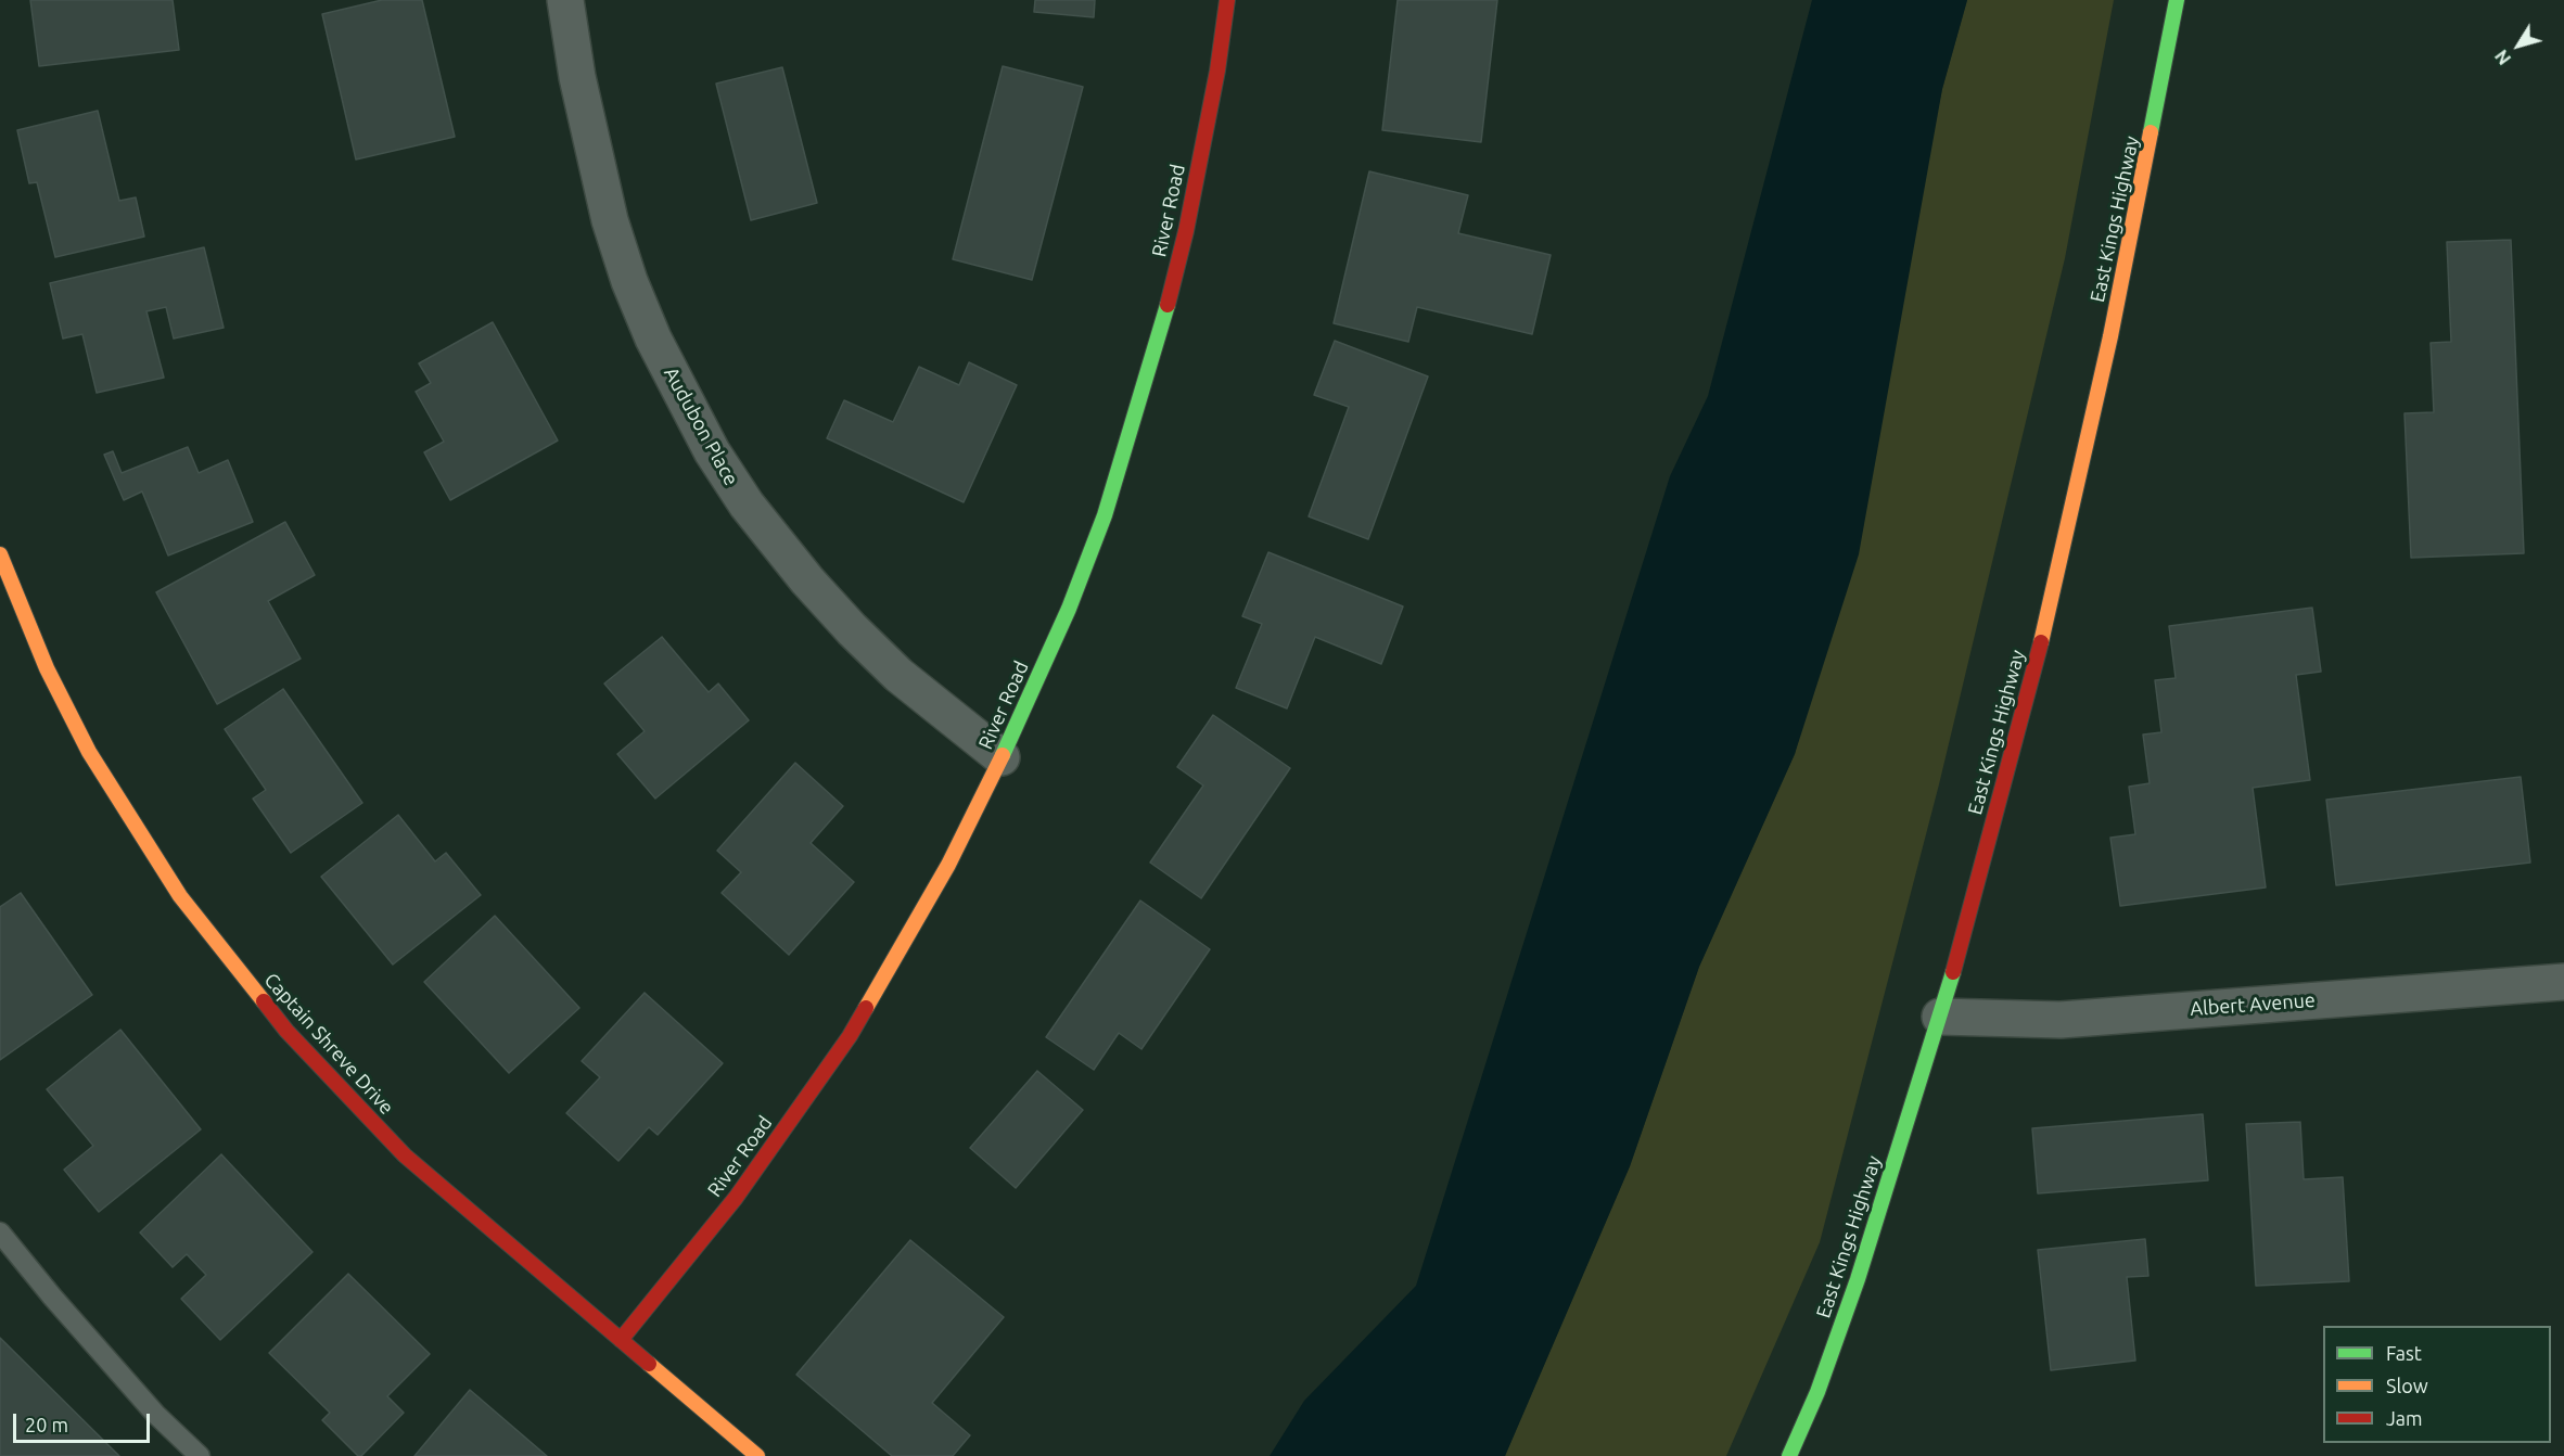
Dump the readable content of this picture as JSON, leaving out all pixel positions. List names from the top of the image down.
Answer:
{
  "streets": {
    "street": [
      "River Road",
      "East Kings Highway",
      "Audubon Place",
      "Albert Avenue",
      "Captain Shreve Drive"
    ]
  },
  "crossings": [
    ["River Road", "Audubon Place"],
    ["River Road", "Captain Shreve Drive"],
    ["East Kings Highway", "Albert Avenue"]
  ],
  "legend": ["Fast", "Slow", "Jam"],
  "scale_bar": "20 m",
  "north": "bottom left"
}
